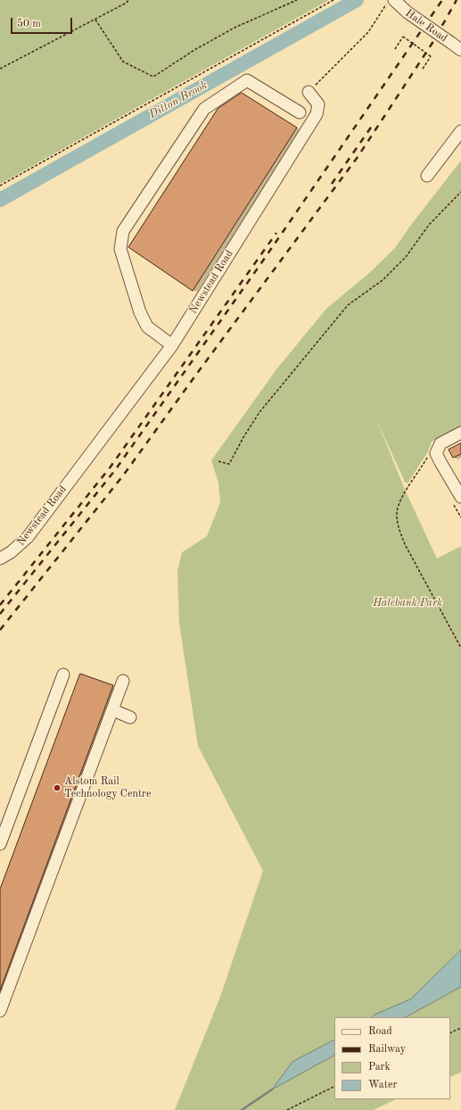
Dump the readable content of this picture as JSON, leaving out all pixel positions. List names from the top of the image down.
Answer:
{
  "streets": {
    "street": ["Hale Road", "Newstead Road"]
  },
  "water": ["Ditton Brook"],
  "parks": ["Halebank Park"],
  "places": ["Alstom Rail Technology Centre"],
  "legend": [
    "Road",
    "Railway",
    "Park",
    "Water"
  ],
  "scale_bar": "50 m"
}
